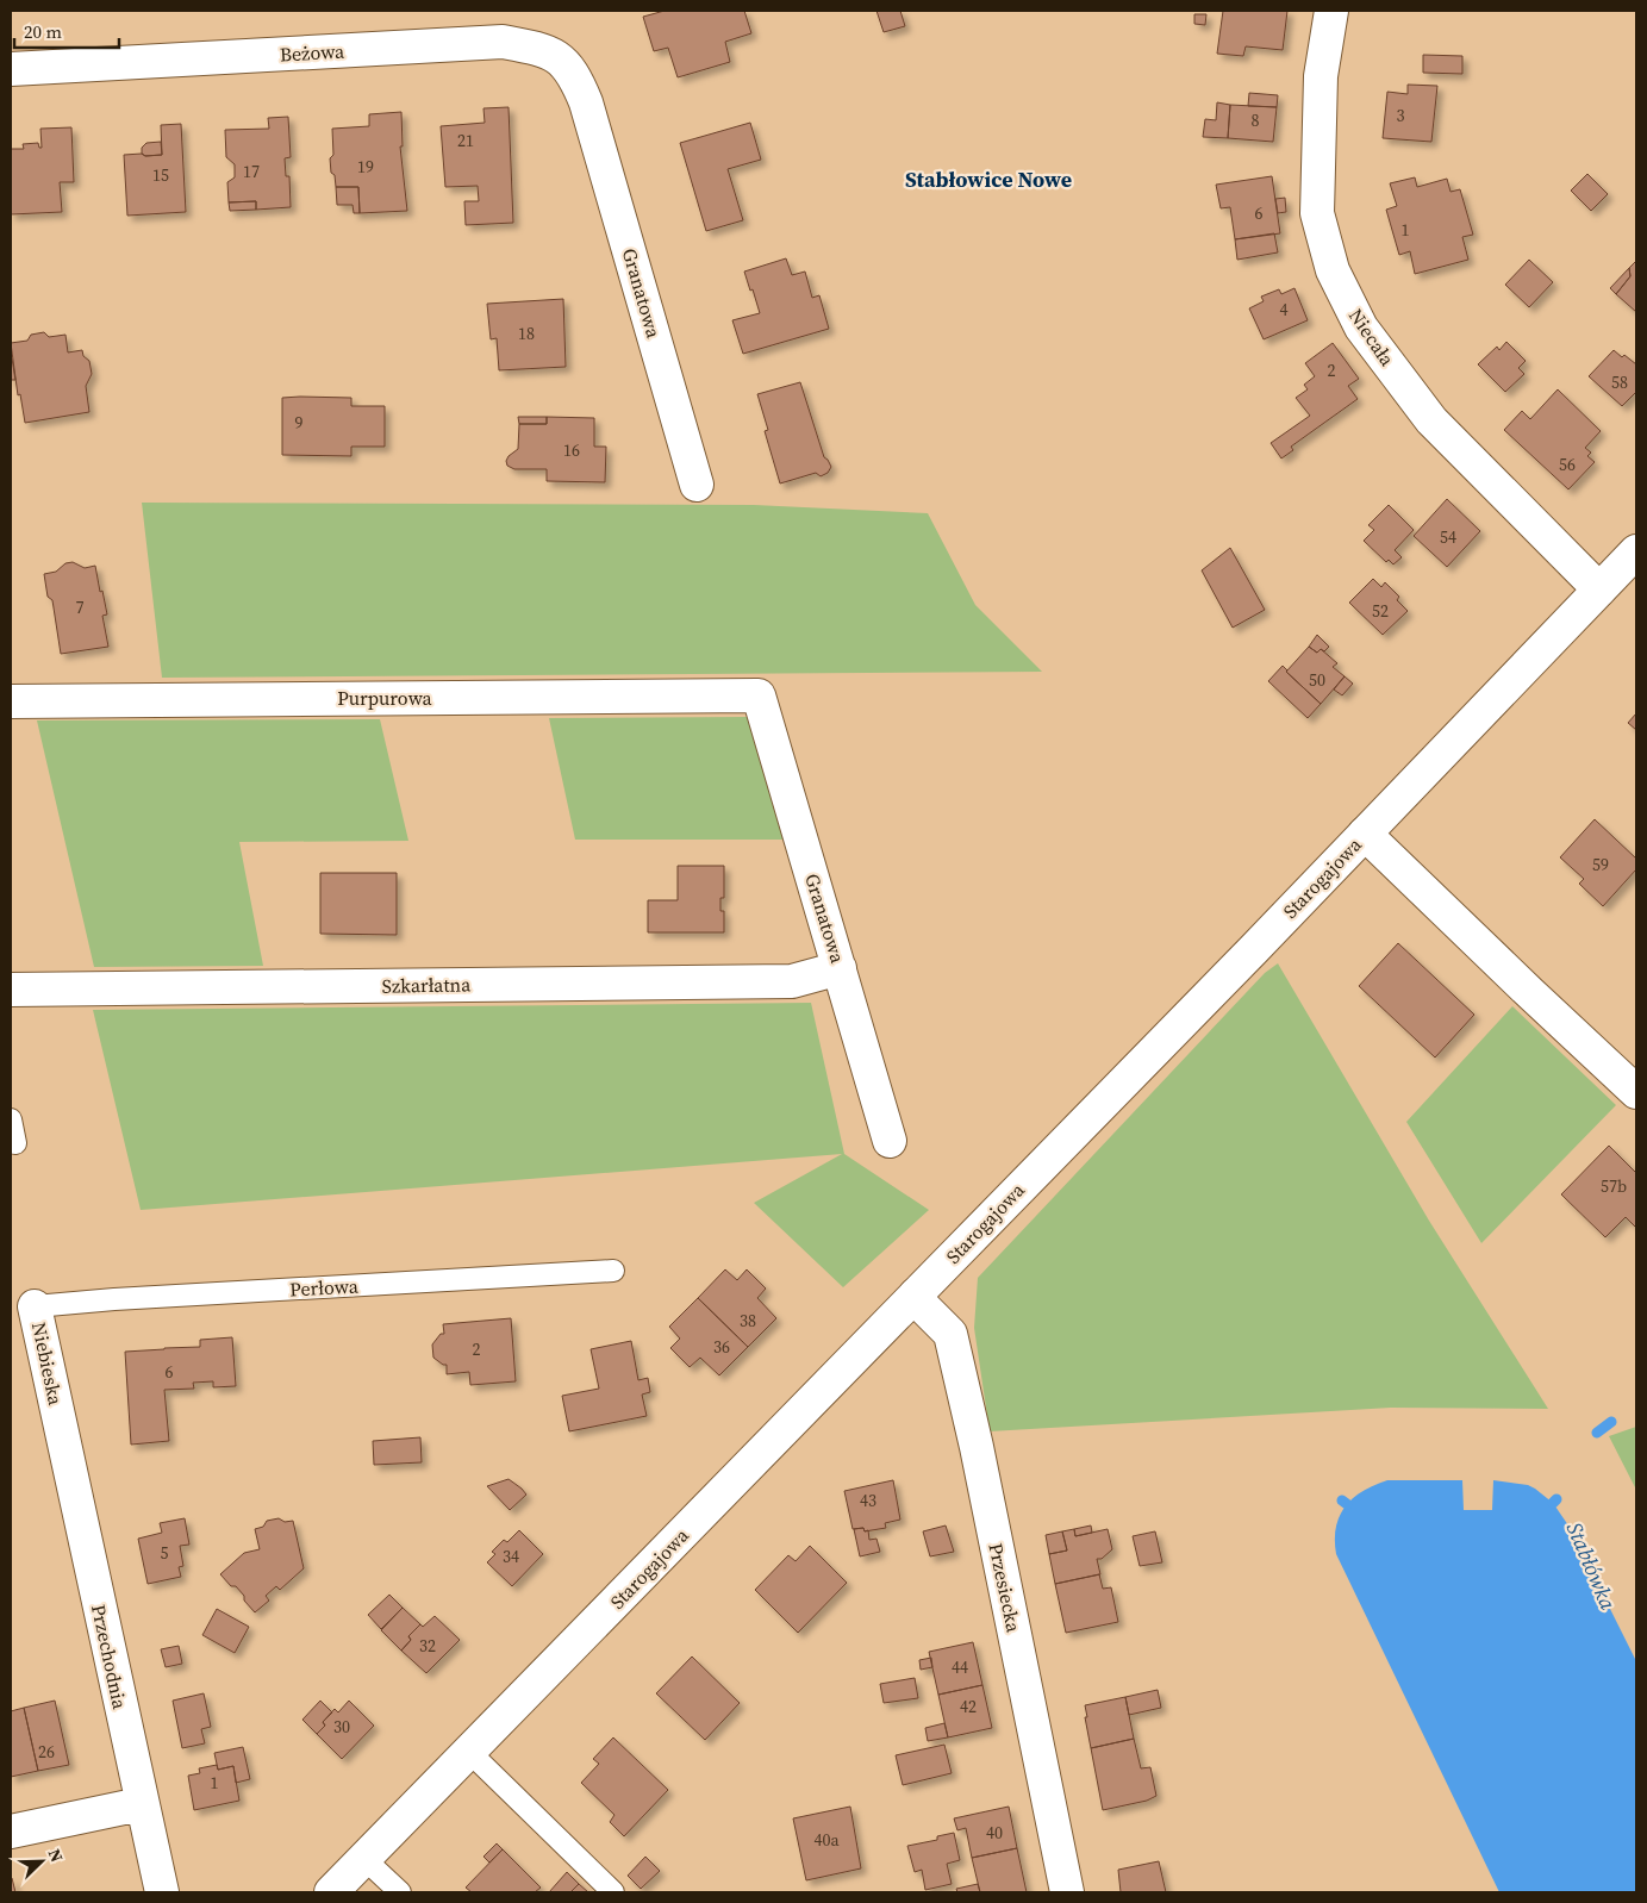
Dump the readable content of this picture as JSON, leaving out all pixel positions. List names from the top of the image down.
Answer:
{
  "streets": {
    "street": [
      "Beżowa",
      "Granatowa",
      "Niecała",
      "Purpurowa",
      "Starogajowa",
      "Szkarłatna",
      "Niebieska",
      "Przesiecka",
      "Przechodnia"
    ],
    "lane": ["Perłowa"]
  },
  "crossings": [
    ["Beżowa", "Granatowa"],
    ["Granatowa", "Purpurowa"],
    ["Granatowa", "Szkarłatna"],
    ["Niecała", "Starogajowa"],
    ["Starogajowa", "Przesiecka"],
    ["Perłowa", "Niebieska"],
    ["Niebieska", "Przechodnia"]
  ],
  "districts": ["Stabłowice Nowe"],
  "water": ["Stabłówka"],
  "house_numbers": [
    "3",
    "8",
    "21",
    "19",
    "17",
    "15",
    "6",
    "1",
    "4",
    "18",
    "2",
    "58",
    "9",
    "16",
    "56",
    "54",
    "7",
    "52",
    "50",
    "59",
    "57b",
    "38",
    "36",
    "2",
    "6",
    "43",
    "5",
    "34",
    "32",
    "44",
    "42",
    "30",
    "26",
    "1",
    "40",
    "40a"
  ],
  "scale_bar": "20 m",
  "north": "top right"
}
